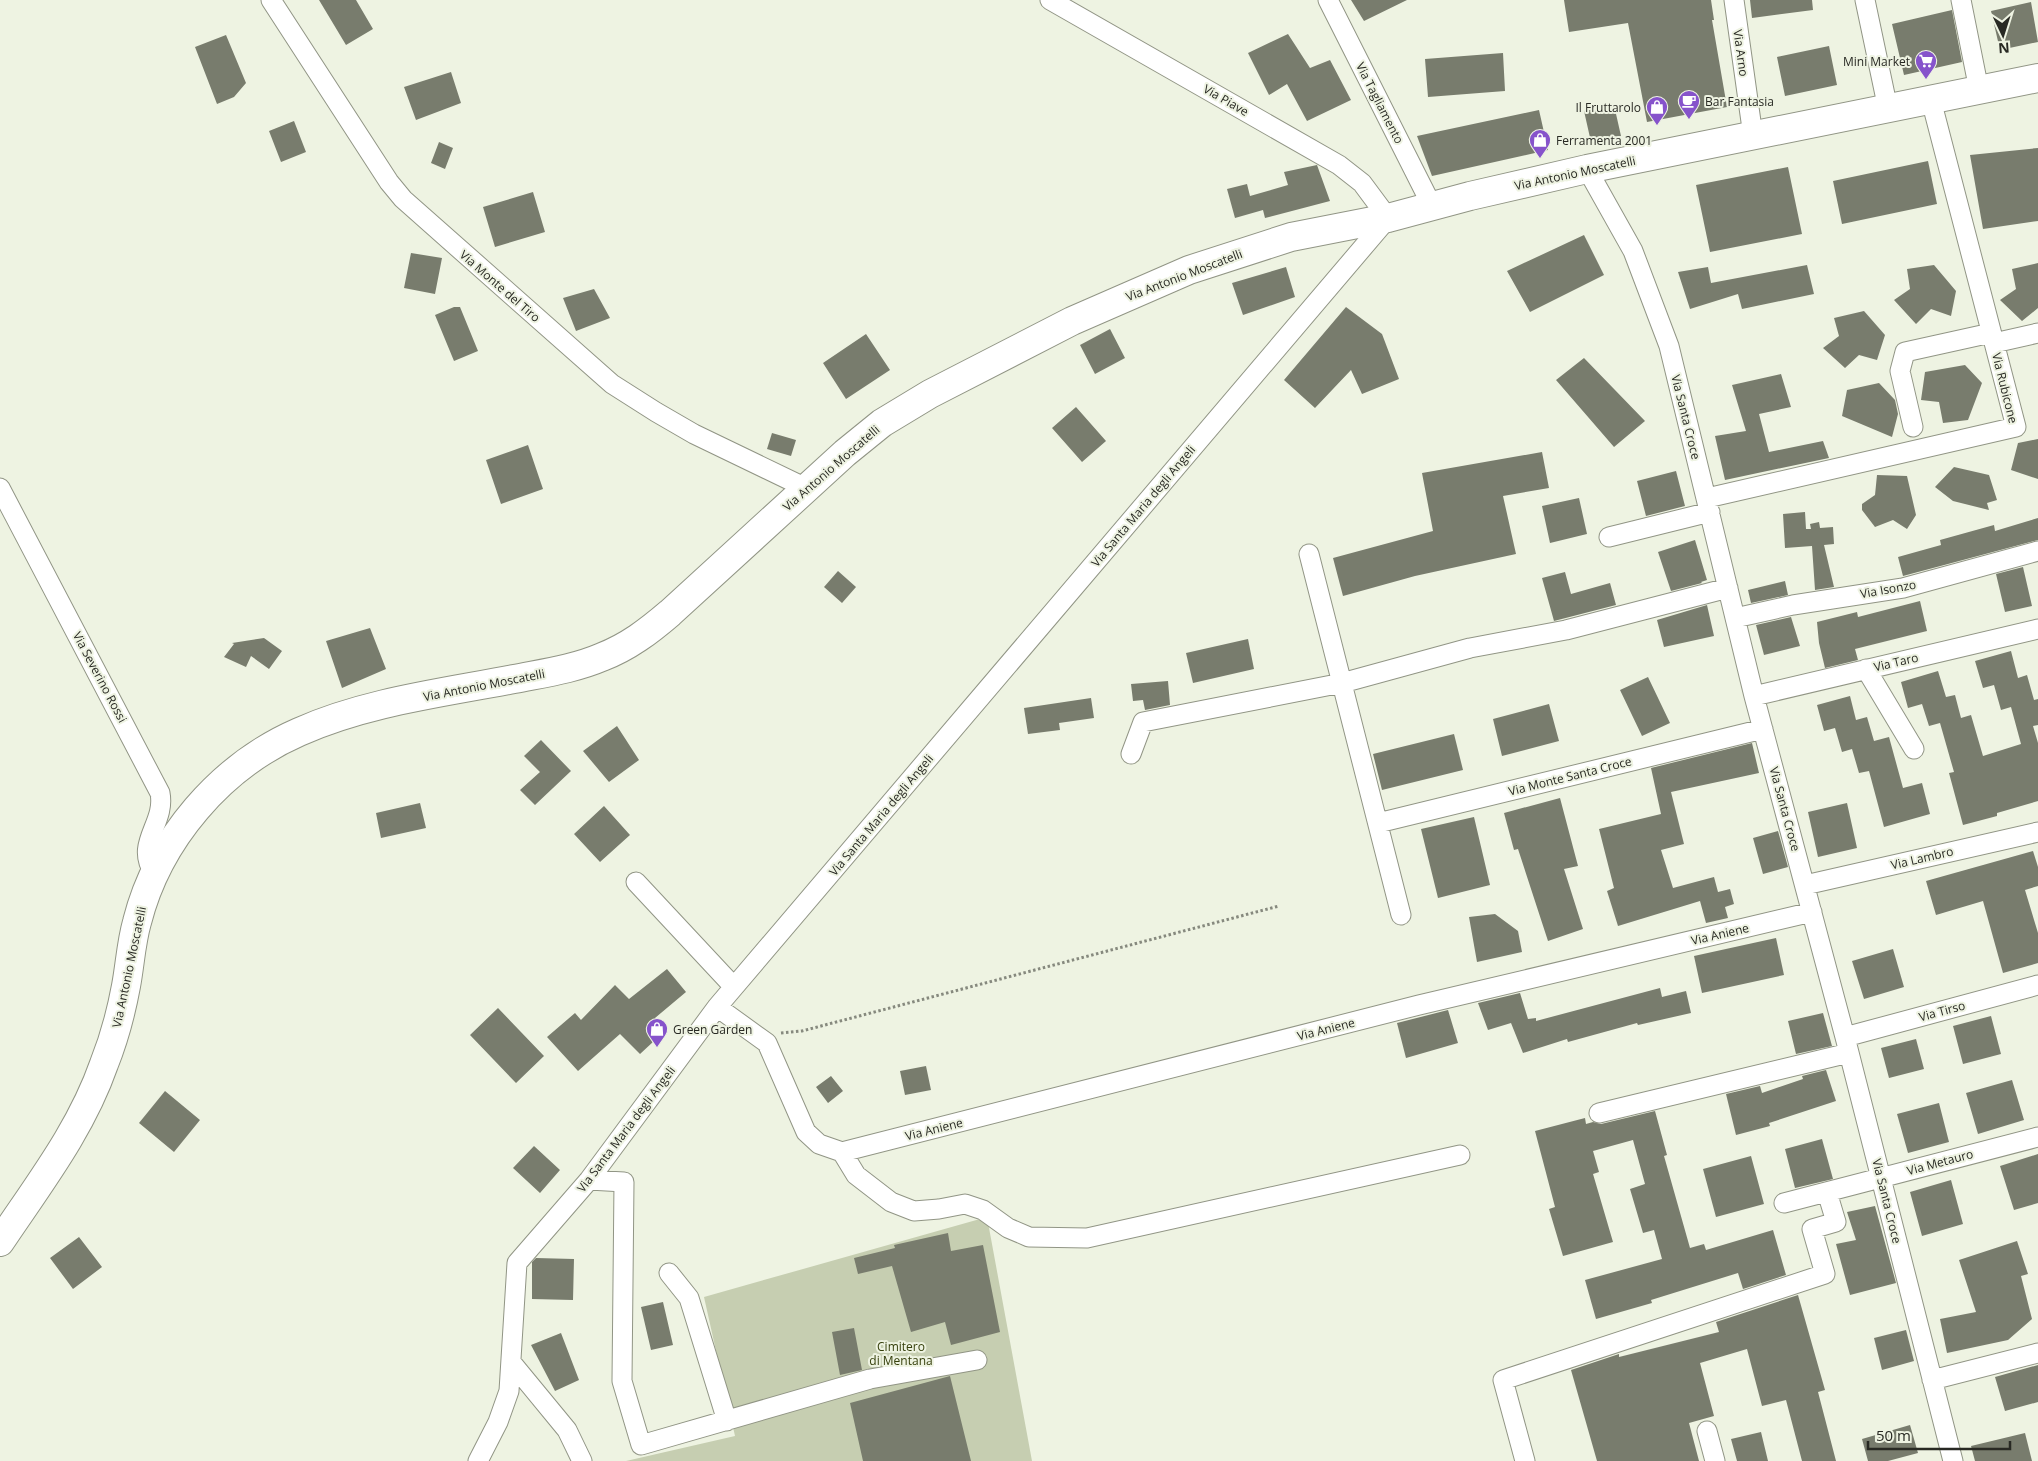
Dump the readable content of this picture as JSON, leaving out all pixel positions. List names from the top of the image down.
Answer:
{
  "streets": {
    "street": [
      "Via Arno",
      "Via Piave",
      "Via Tagliamento",
      "Via Antonio Moscatelli",
      "Via Monte del Tiro",
      "Via Rubicone",
      "Via Santa Croce",
      "Via Santa Maria degli Angeli",
      "Via Isonzo",
      "Via Taro",
      "Via Severino Rossi",
      "Via Monte Santa Croce",
      "Via Lambro",
      "Via Aniene",
      "Via Tirso",
      "Via Metauro"
    ]
  },
  "crossings": [
    ["Via Arno", "Via Antonio Moscatelli"],
    ["Via Piave", "Via Antonio Moscatelli"],
    ["Via Piave", "Via Santa Maria degli Angeli"],
    ["Via Tagliamento", "Via Antonio Moscatelli"],
    ["Via Antonio Moscatelli", "Via Monte del Tiro"],
    ["Via Antonio Moscatelli", "Via Rubicone"],
    ["Via Antonio Moscatelli", "Via Santa Croce"],
    ["Via Antonio Moscatelli", "Via Santa Maria degli Angeli"],
    ["Via Antonio Moscatelli", "Via Severino Rossi"],
    ["Via Rubicone", "Via Santa Croce"],
    ["Via Santa Croce", "Via Isonzo"],
    ["Via Santa Croce", "Via Taro"],
    ["Via Santa Croce", "Via Monte Santa Croce"],
    ["Via Santa Croce", "Via Lambro"],
    ["Via Santa Croce", "Via Aniene"],
    ["Via Santa Croce", "Via Tirso"],
    ["Via Santa Croce", "Via Metauro"]
  ],
  "parks": ["Cimitero di Mentana"],
  "places": {
    "supermarket": ["Mini Market"],
    "cafe": ["Bar Fantasia"],
    "shop": ["Il Fruttarolo", "Ferramenta 2001", "Green Garden"]
  },
  "scale_bar": "50 m",
  "north": "bottom"
}
